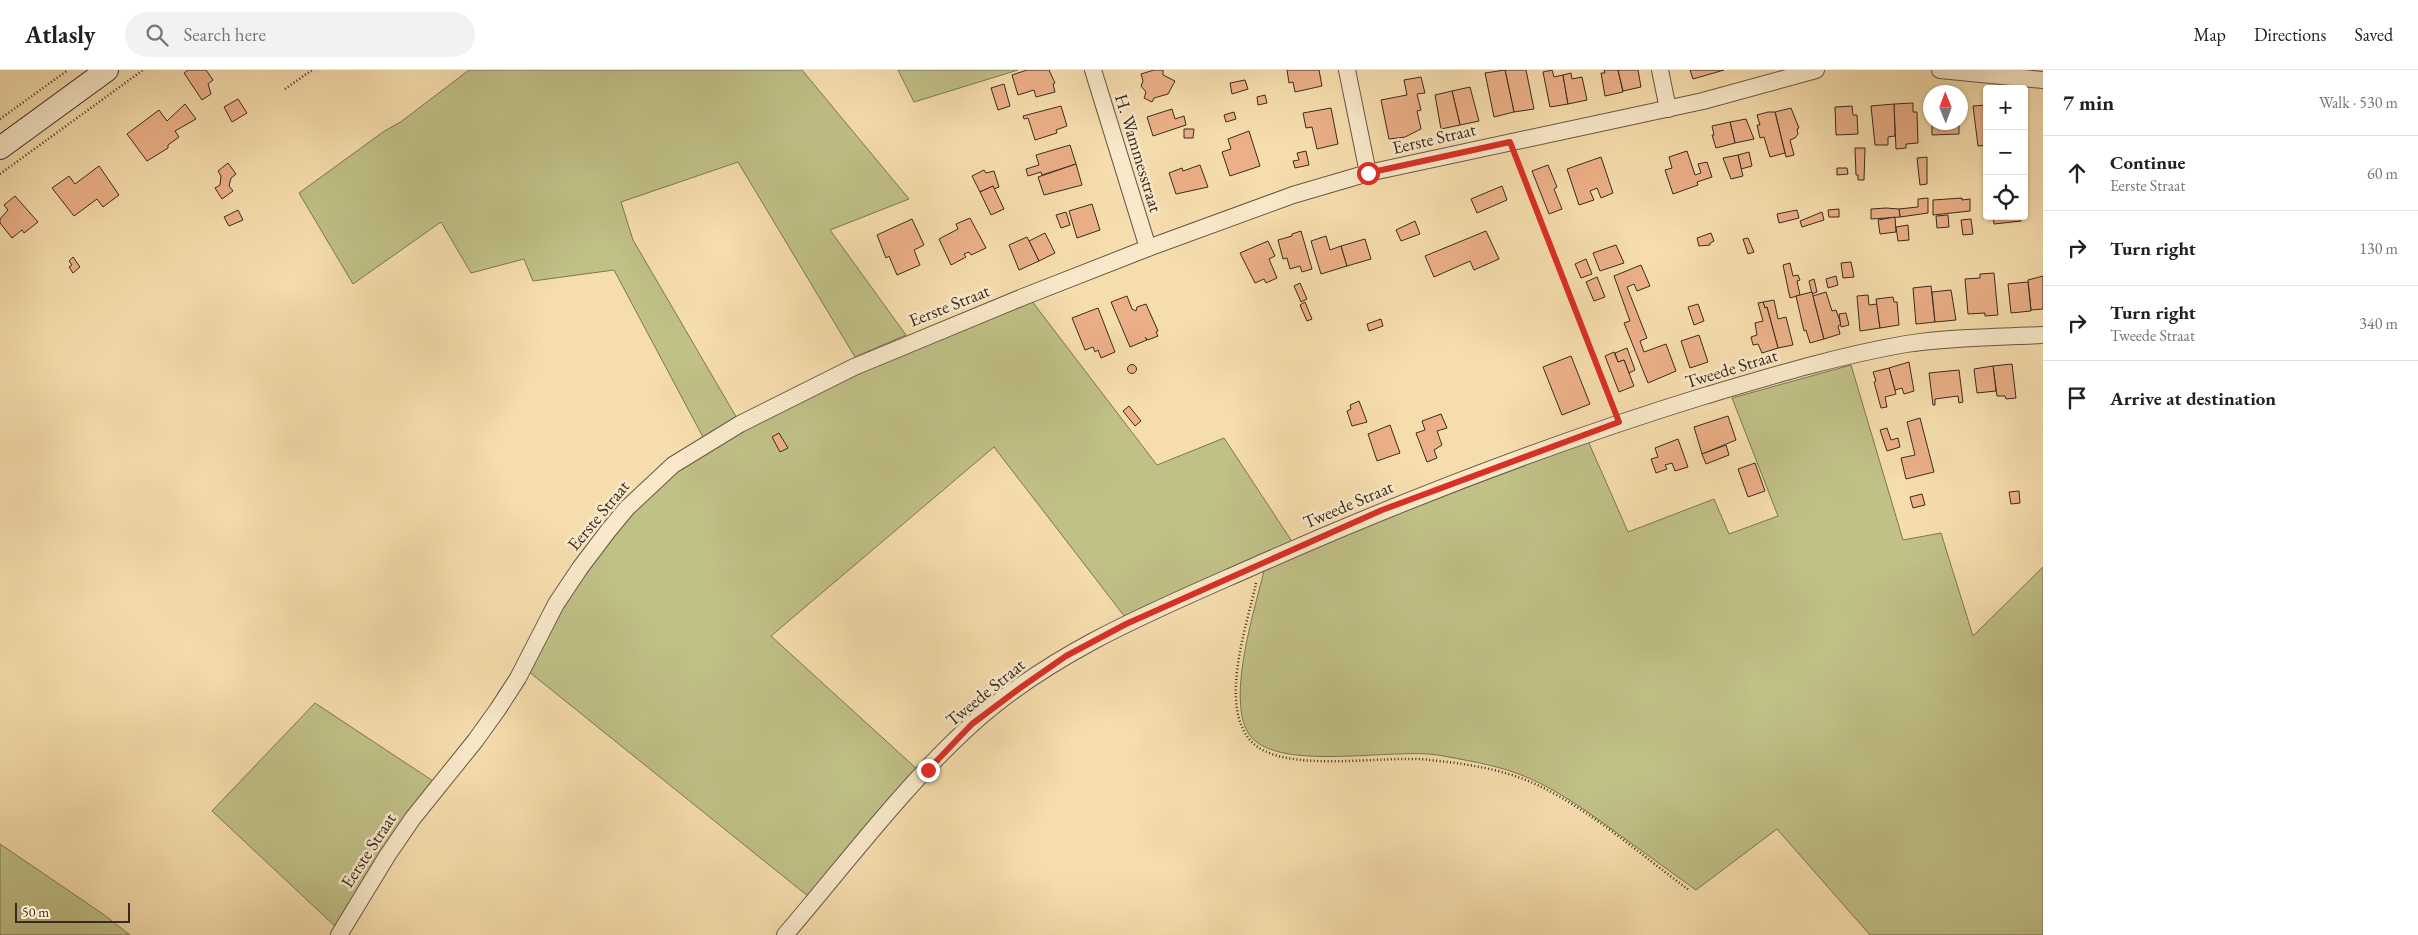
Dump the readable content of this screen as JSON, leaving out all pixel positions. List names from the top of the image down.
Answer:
{
  "streets": {
    "street": ["Eerste Straat", "H. Wammesstraat", "Tweede Straat"]
  },
  "crossings": [
    ["Eerste Straat", "H. Wammesstraat"]
  ],
  "scale_bar": "50 m",
  "north": "top",
  "page": {
    "header": "Atlasly",
    "search": "Search here",
    "nav": ["Map", "Directions", "Saved"],
    "heading": ["7 min", "Walk · 530 m"],
    "map_buttons": ["+", "−"],
    "list": [
      ["Continue", "Eerste Straat", "60 m"],
      ["Turn right", "130 m"],
      ["Turn right", "Tweede Straat", "340 m"],
      "Arrive at destination"
    ],
    "scale": "50 m"
  }
}
